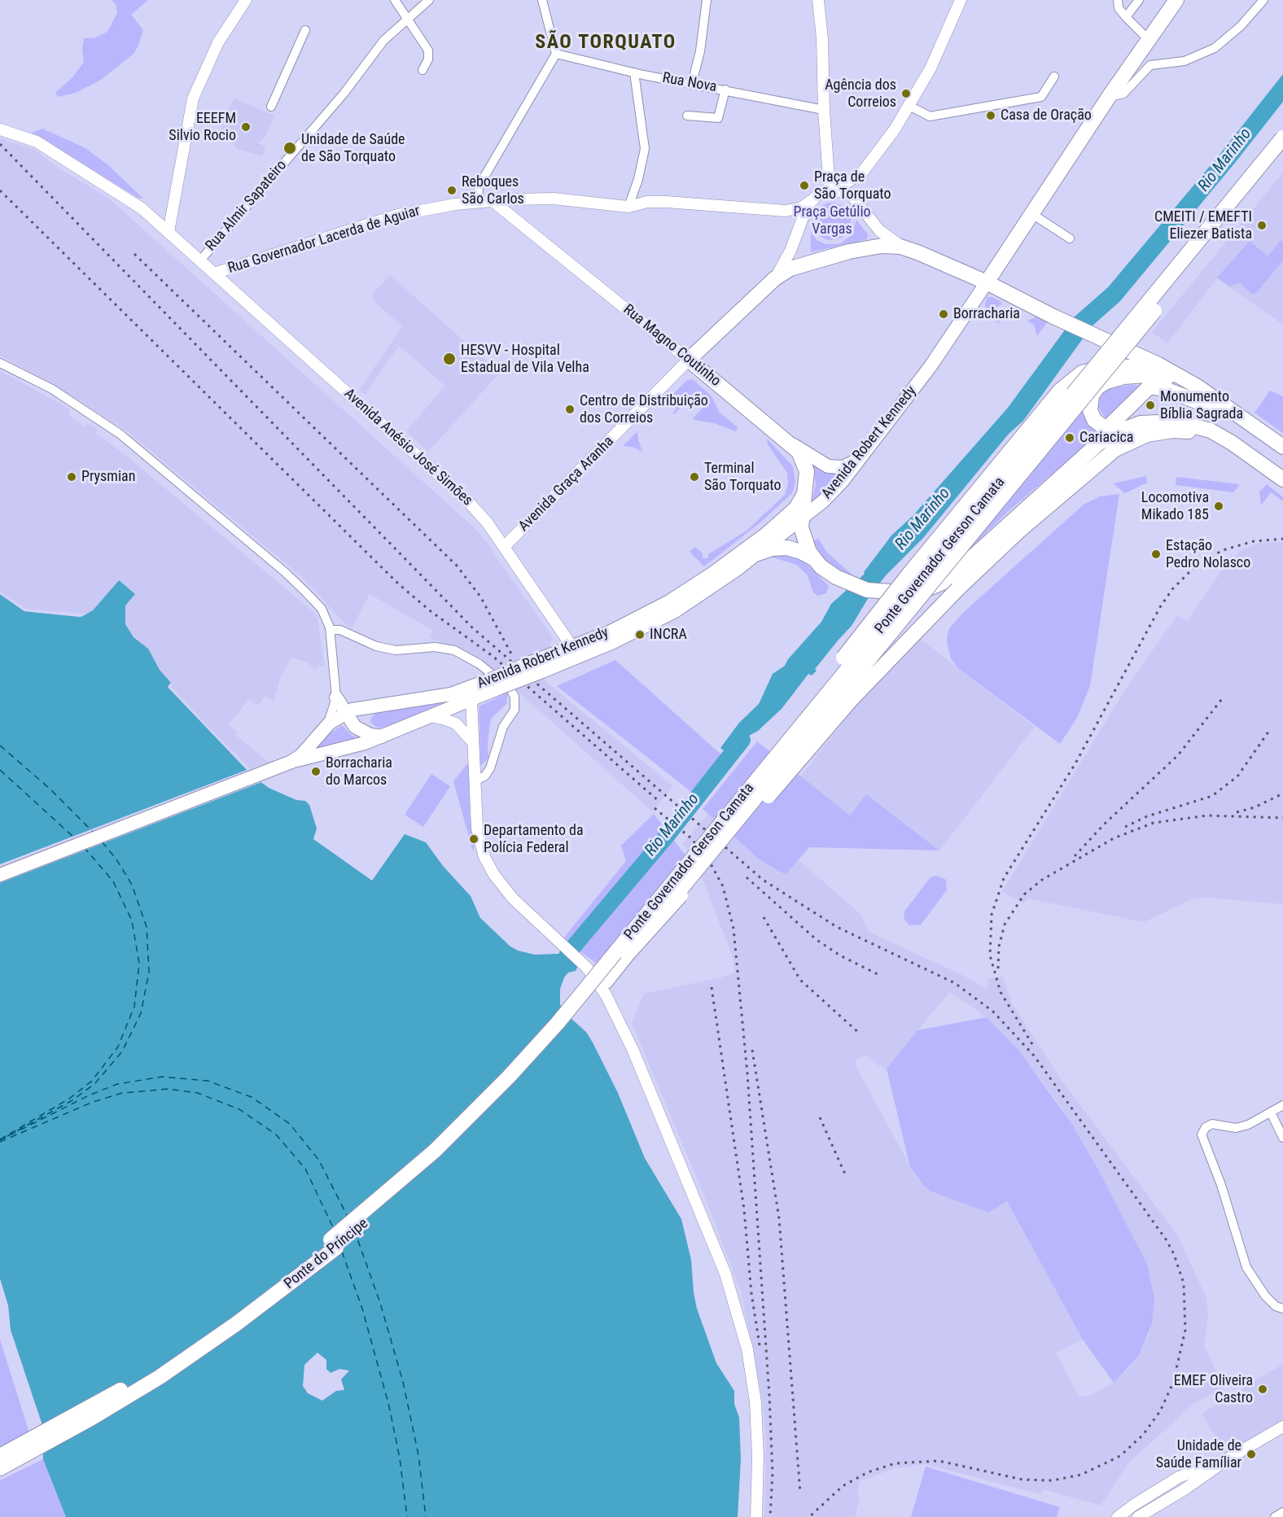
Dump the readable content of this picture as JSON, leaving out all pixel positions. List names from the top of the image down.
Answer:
{
  "streets": {
    "main road": [
      "Rua Magno Coutinho",
      "Avenida Robert Kennedy",
      "Avenida Graça Aranha",
      "Ponte Governador Gerson Camata",
      "Ponte do Príncipe"
    ],
    "street": [
      "Rua Nova",
      "Rua Almir Sapateiro",
      "Rua Governador Lacerda de Aguiar",
      "Avenida Anésio José Simões"
    ]
  },
  "crossings": [
    ["Rua Almir Sapateiro", "Avenida Anésio José Simões"],
    ["Rua Governador Lacerda de Aguiar", "Rua Magno Coutinho"],
    ["Rua Governador Lacerda de Aguiar", "Avenida Anésio José Simões"],
    ["Rua Magno Coutinho", "Avenida Robert Kennedy"],
    ["Rua Magno Coutinho", "Avenida Graça Aranha"],
    ["Avenida Robert Kennedy", "Avenida Anésio José Simões"],
    ["Avenida Robert Kennedy", "Avenida Graça Aranha"],
    ["Avenida Anésio José Simões", "Avenida Graça Aranha"],
    ["Ponte Governador Gerson Camata", "Ponte do Príncipe"]
  ],
  "districts": ["SÃO TORQUATO"],
  "water": ["Rio Marinho"],
  "parks": ["Praça Getúlio Vargas"],
  "places": [
    "Agência dos Correios",
    "Casa de Oração",
    "EEEFM Silvio Rocio",
    "Unidade de Saúde de São Torquato",
    "Praça de São Torquato",
    "Reboques São Carlos",
    "CMEITI / EMEFTI Eliezer Batista",
    "Borracharia",
    "HESVV - Hospital Estadual de Vila Velha",
    "Monumento Bíblia Sagrada",
    "Centro de Distribuição dos Correios",
    "Cariacica",
    "Prysmian",
    "Terminal São Torquato",
    "Locomotiva Mikado 185",
    "Estação Pedro Nolasco",
    "INCRA",
    "Borracharia do Marcos",
    "Departamento da Polícia Federal",
    "EMEF Oliveira Castro",
    "Unidade de Saúde Famíliar"
  ]
}
